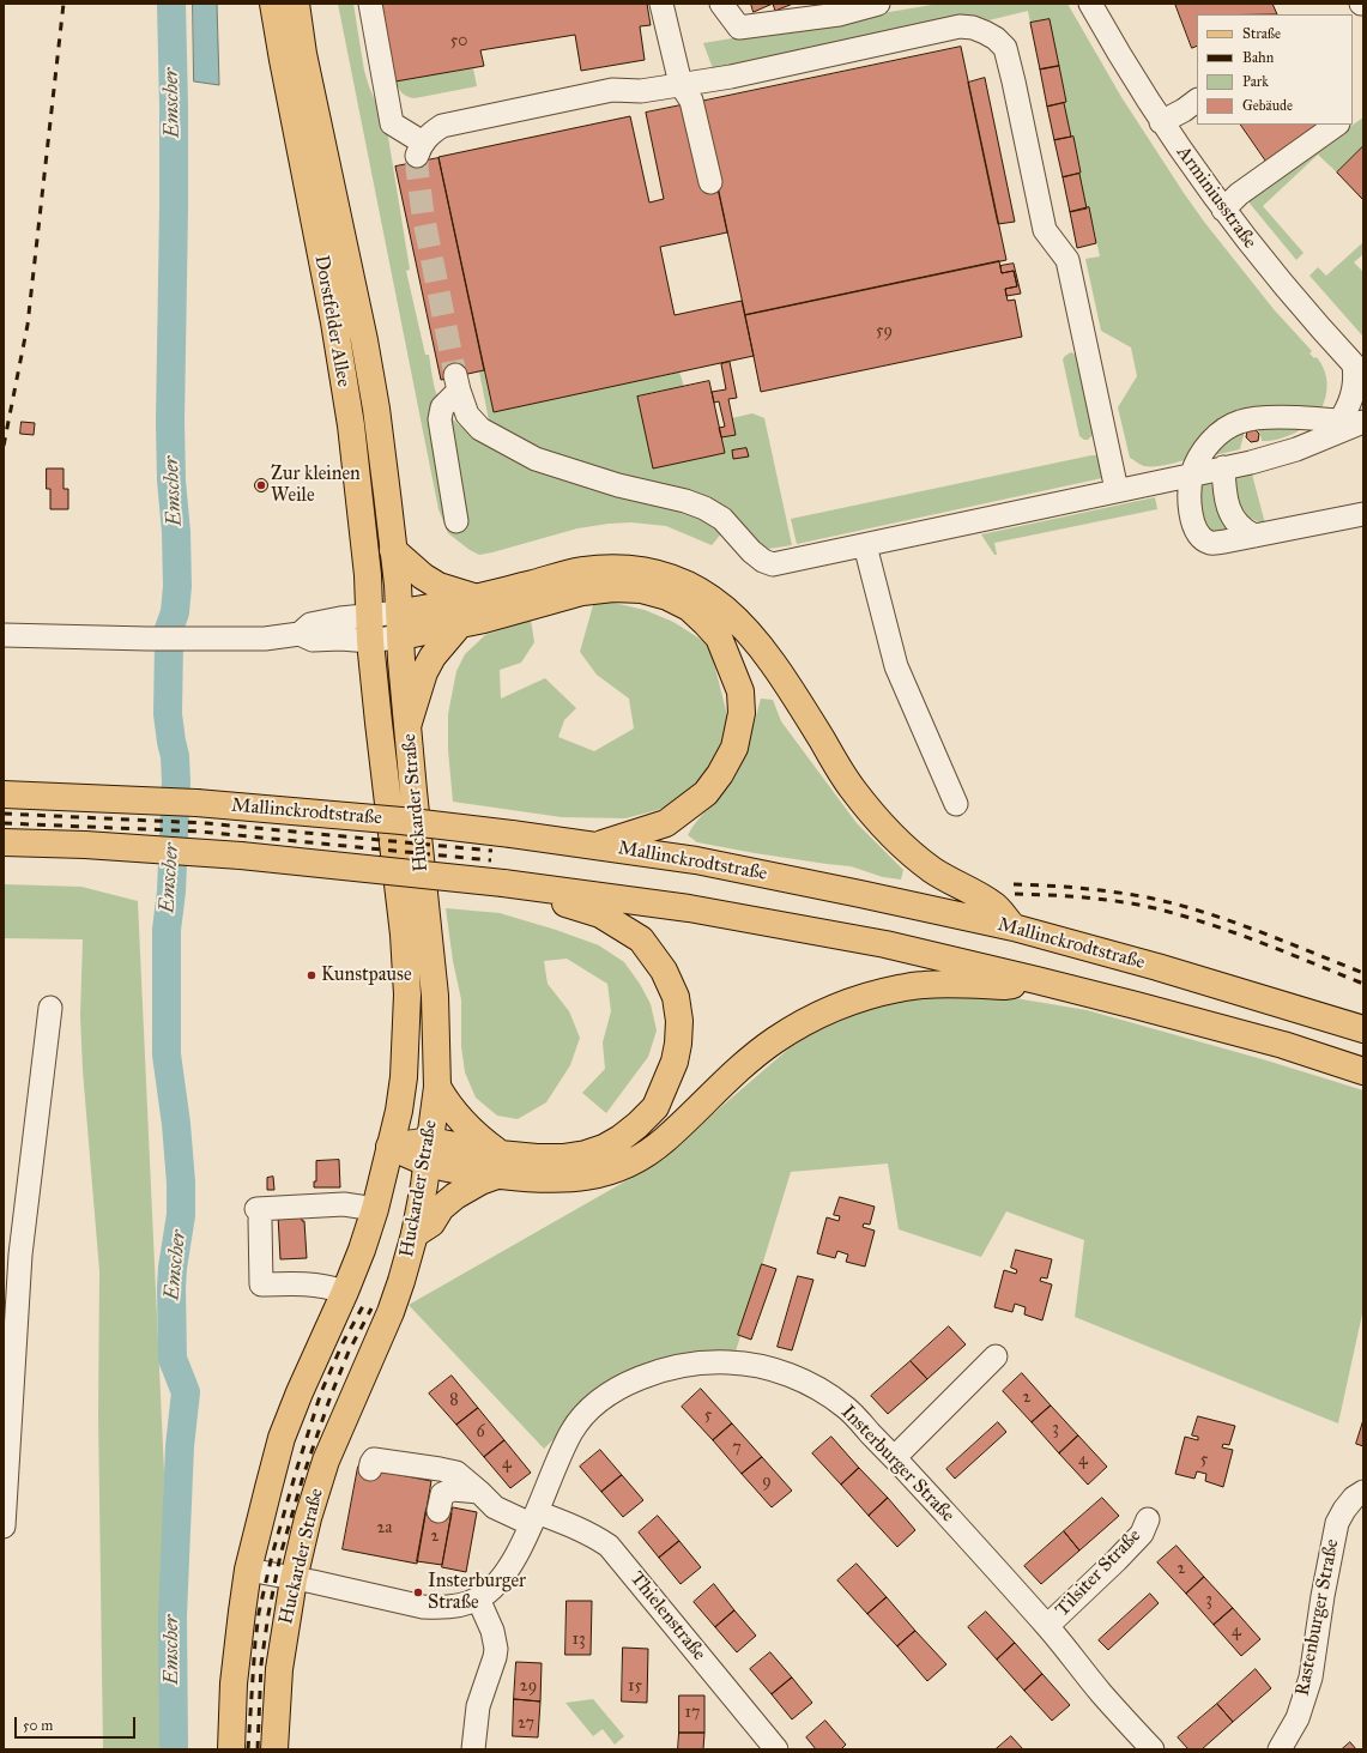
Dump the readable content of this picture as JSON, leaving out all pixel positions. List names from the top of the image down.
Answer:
{
  "streets": {
    "main road": ["Dorstfelder Allee", "Huckarder Straße", "Mallinckrodtstraße"],
    "street": [
      "Arminiusstraße",
      "Insterburger Straße",
      "Tilsiter Straße",
      "Thielenstraße",
      "Rastenburger Straße"
    ]
  },
  "crossings": [
    ["Dorstfelder Allee", "Huckarder Straße"],
    ["Huckarder Straße", "Insterburger Straße"],
    ["Insterburger Straße", "Tilsiter Straße"],
    ["Insterburger Straße", "Thielenstraße"]
  ],
  "water": ["Emscher"],
  "places": ["Zur kleinen Weile", "Kunstpause", "Insterburger Straße"],
  "house_numbers": [
    "50",
    "59",
    "2",
    "8",
    "5",
    "3",
    "6",
    "7",
    "4",
    "5",
    "4",
    "9",
    "2a",
    "2",
    "2",
    "3",
    "4",
    "13",
    "29",
    "15",
    "17",
    "27"
  ],
  "legend": [
    "Straße",
    "Bahn",
    "Park",
    "Gebäude"
  ],
  "scale_bar": "50 m"
}
